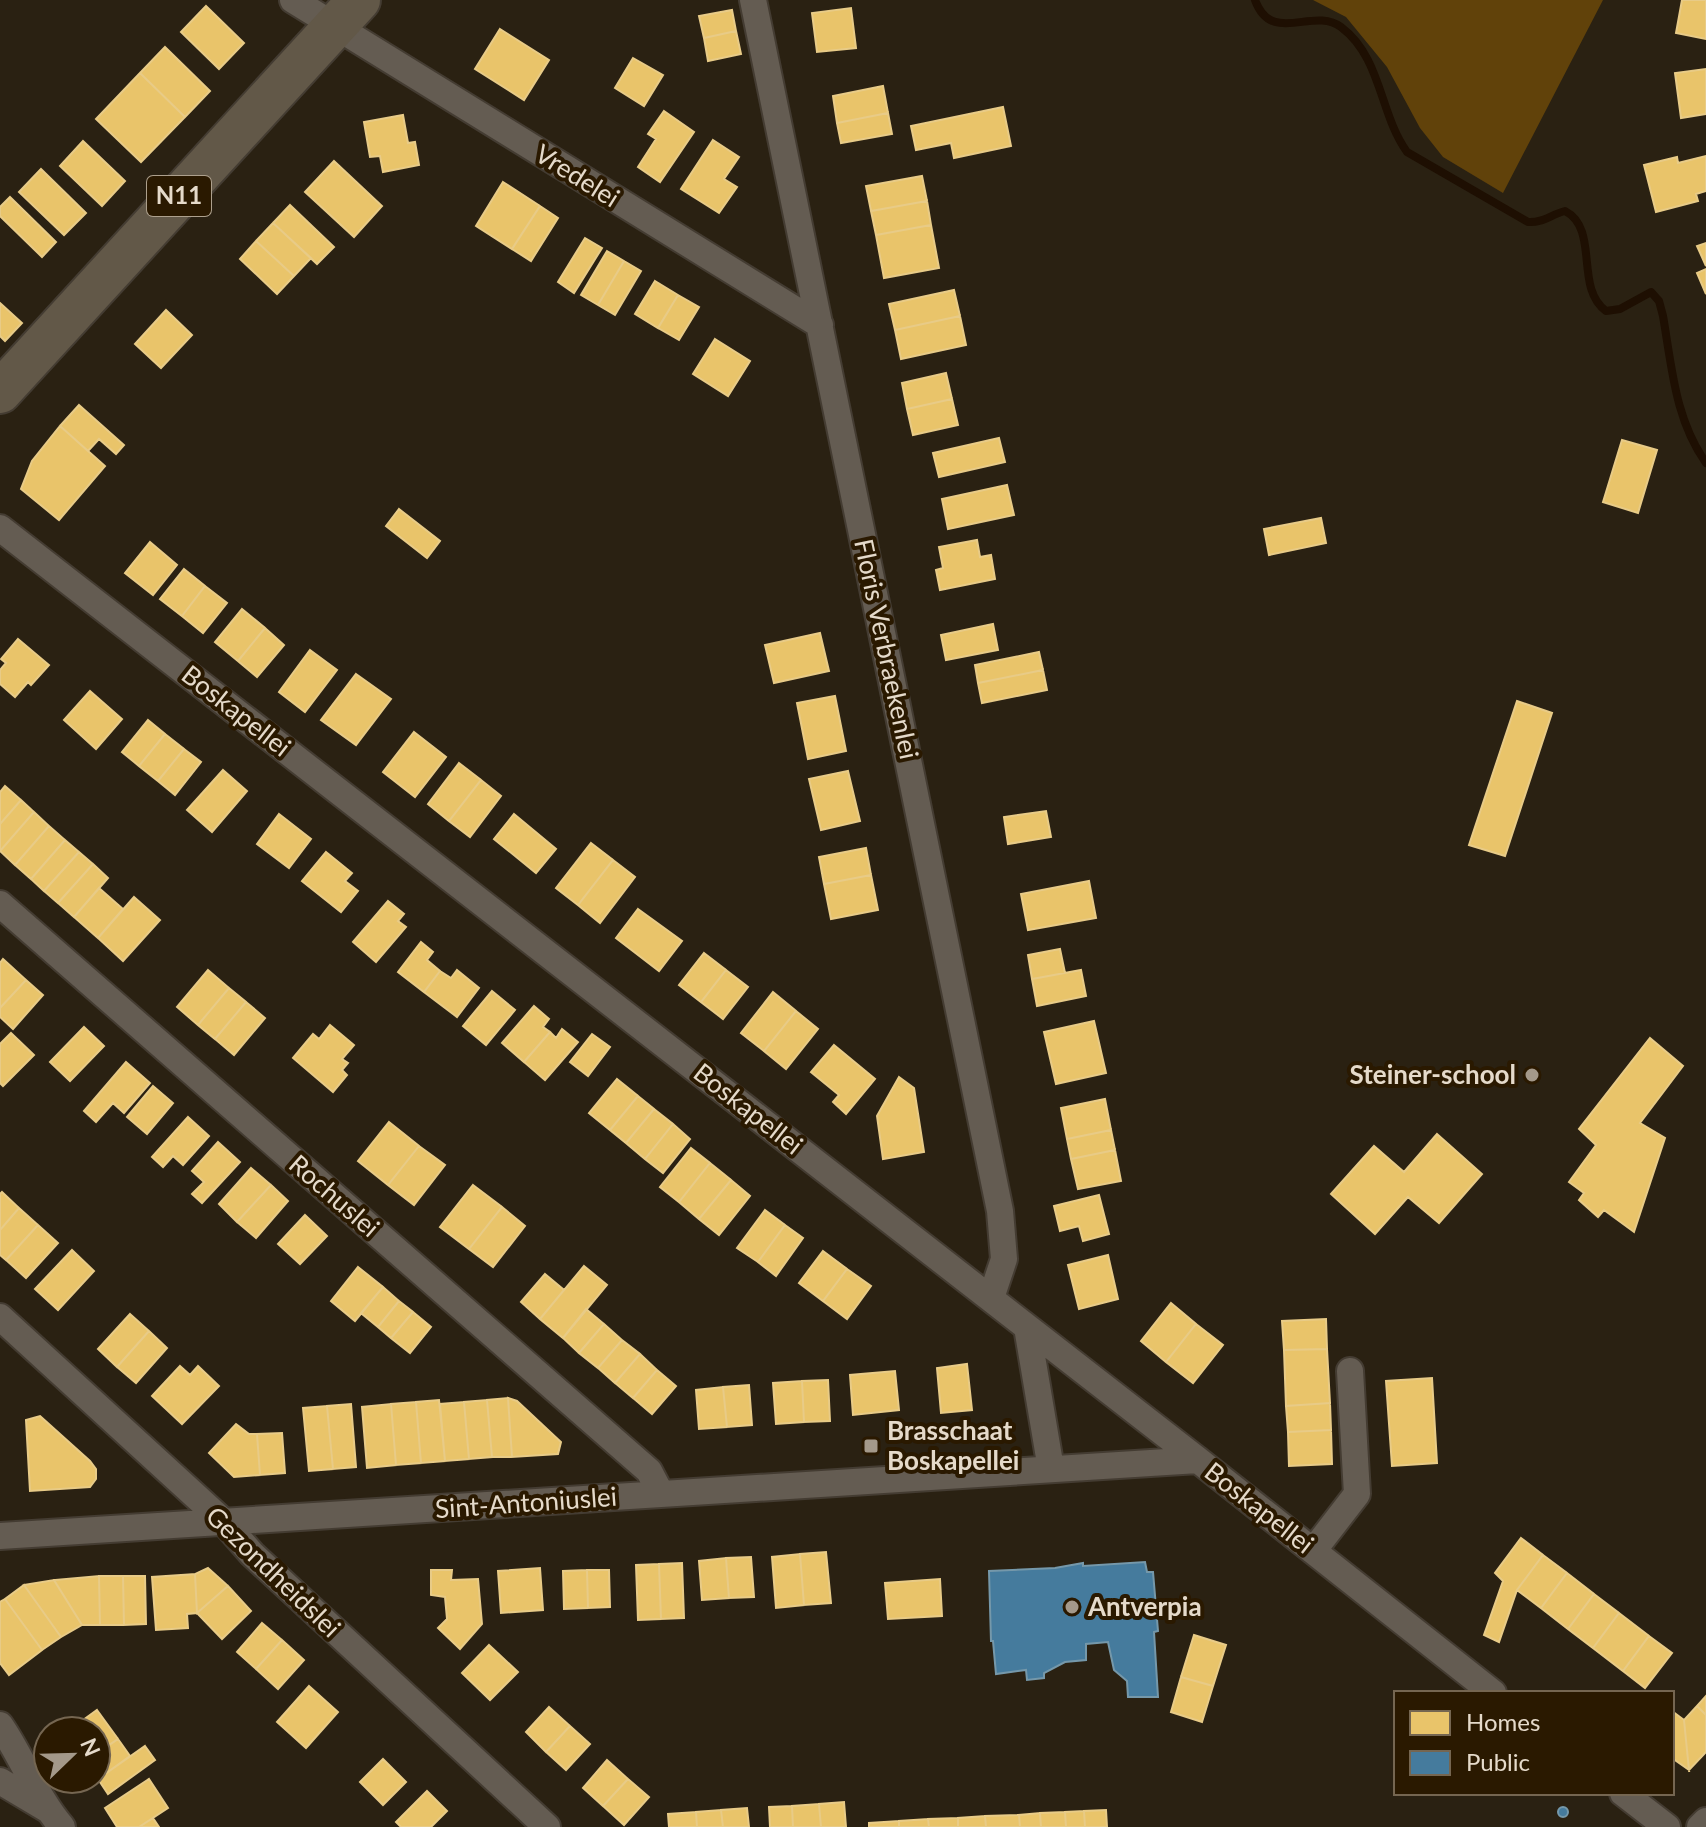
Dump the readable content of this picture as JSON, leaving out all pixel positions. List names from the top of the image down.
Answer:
{
  "streets": {
    "main road": ["N11"],
    "street": [
      "Vredelei",
      "Floris Verbraekenlei",
      "Boskapellei",
      "Rochuslei",
      "Sint-Antoniuslei",
      "Gezondheidslei"
    ]
  },
  "crossings": [
    ["Vredelei", "N11"],
    ["Vredelei", "Floris Verbraekenlei"],
    ["Floris Verbraekenlei", "Boskapellei"],
    ["Boskapellei", "Sint-Antoniuslei"],
    ["Rochuslei", "Sint-Antoniuslei"],
    ["Sint-Antoniuslei", "Gezondheidslei"]
  ],
  "places": {
    "other": ["Steiner-school", "Antverpia"],
    "transit": ["Brasschaat Boskapellei"]
  },
  "legend": ["Homes", "Public"],
  "north": "top right"
}
